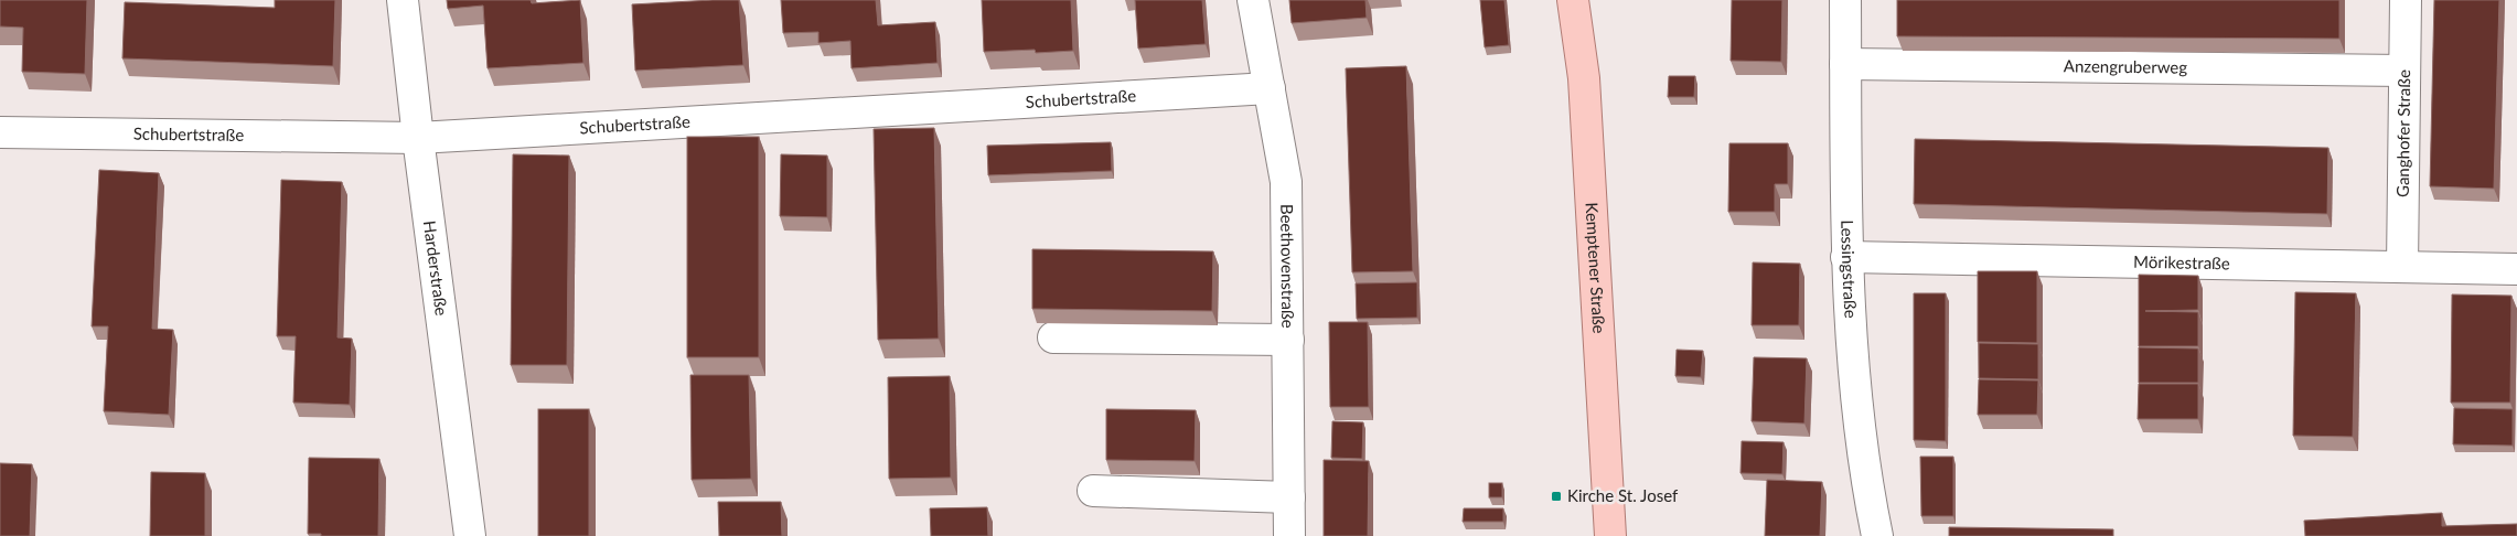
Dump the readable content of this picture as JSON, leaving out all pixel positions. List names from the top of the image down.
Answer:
{
  "streets": {
    "main road": ["Kemptener Straße"],
    "street": [
      "Anzengruberweg",
      "Schubertstraße",
      "Ganghofer Straße",
      "Mörikestraße",
      "Beethovenstraße",
      "Harderstraße",
      "Lessingstraße"
    ]
  },
  "crossings": [
    ["Anzengruberweg", "Ganghofer Straße"],
    ["Anzengruberweg", "Lessingstraße"],
    ["Schubertstraße", "Beethovenstraße"],
    ["Schubertstraße", "Harderstraße"],
    ["Ganghofer Straße", "Mörikestraße"],
    ["Mörikestraße", "Lessingstraße"]
  ],
  "places": {
    "transit": ["Kirche St. Josef"]
  }
}
